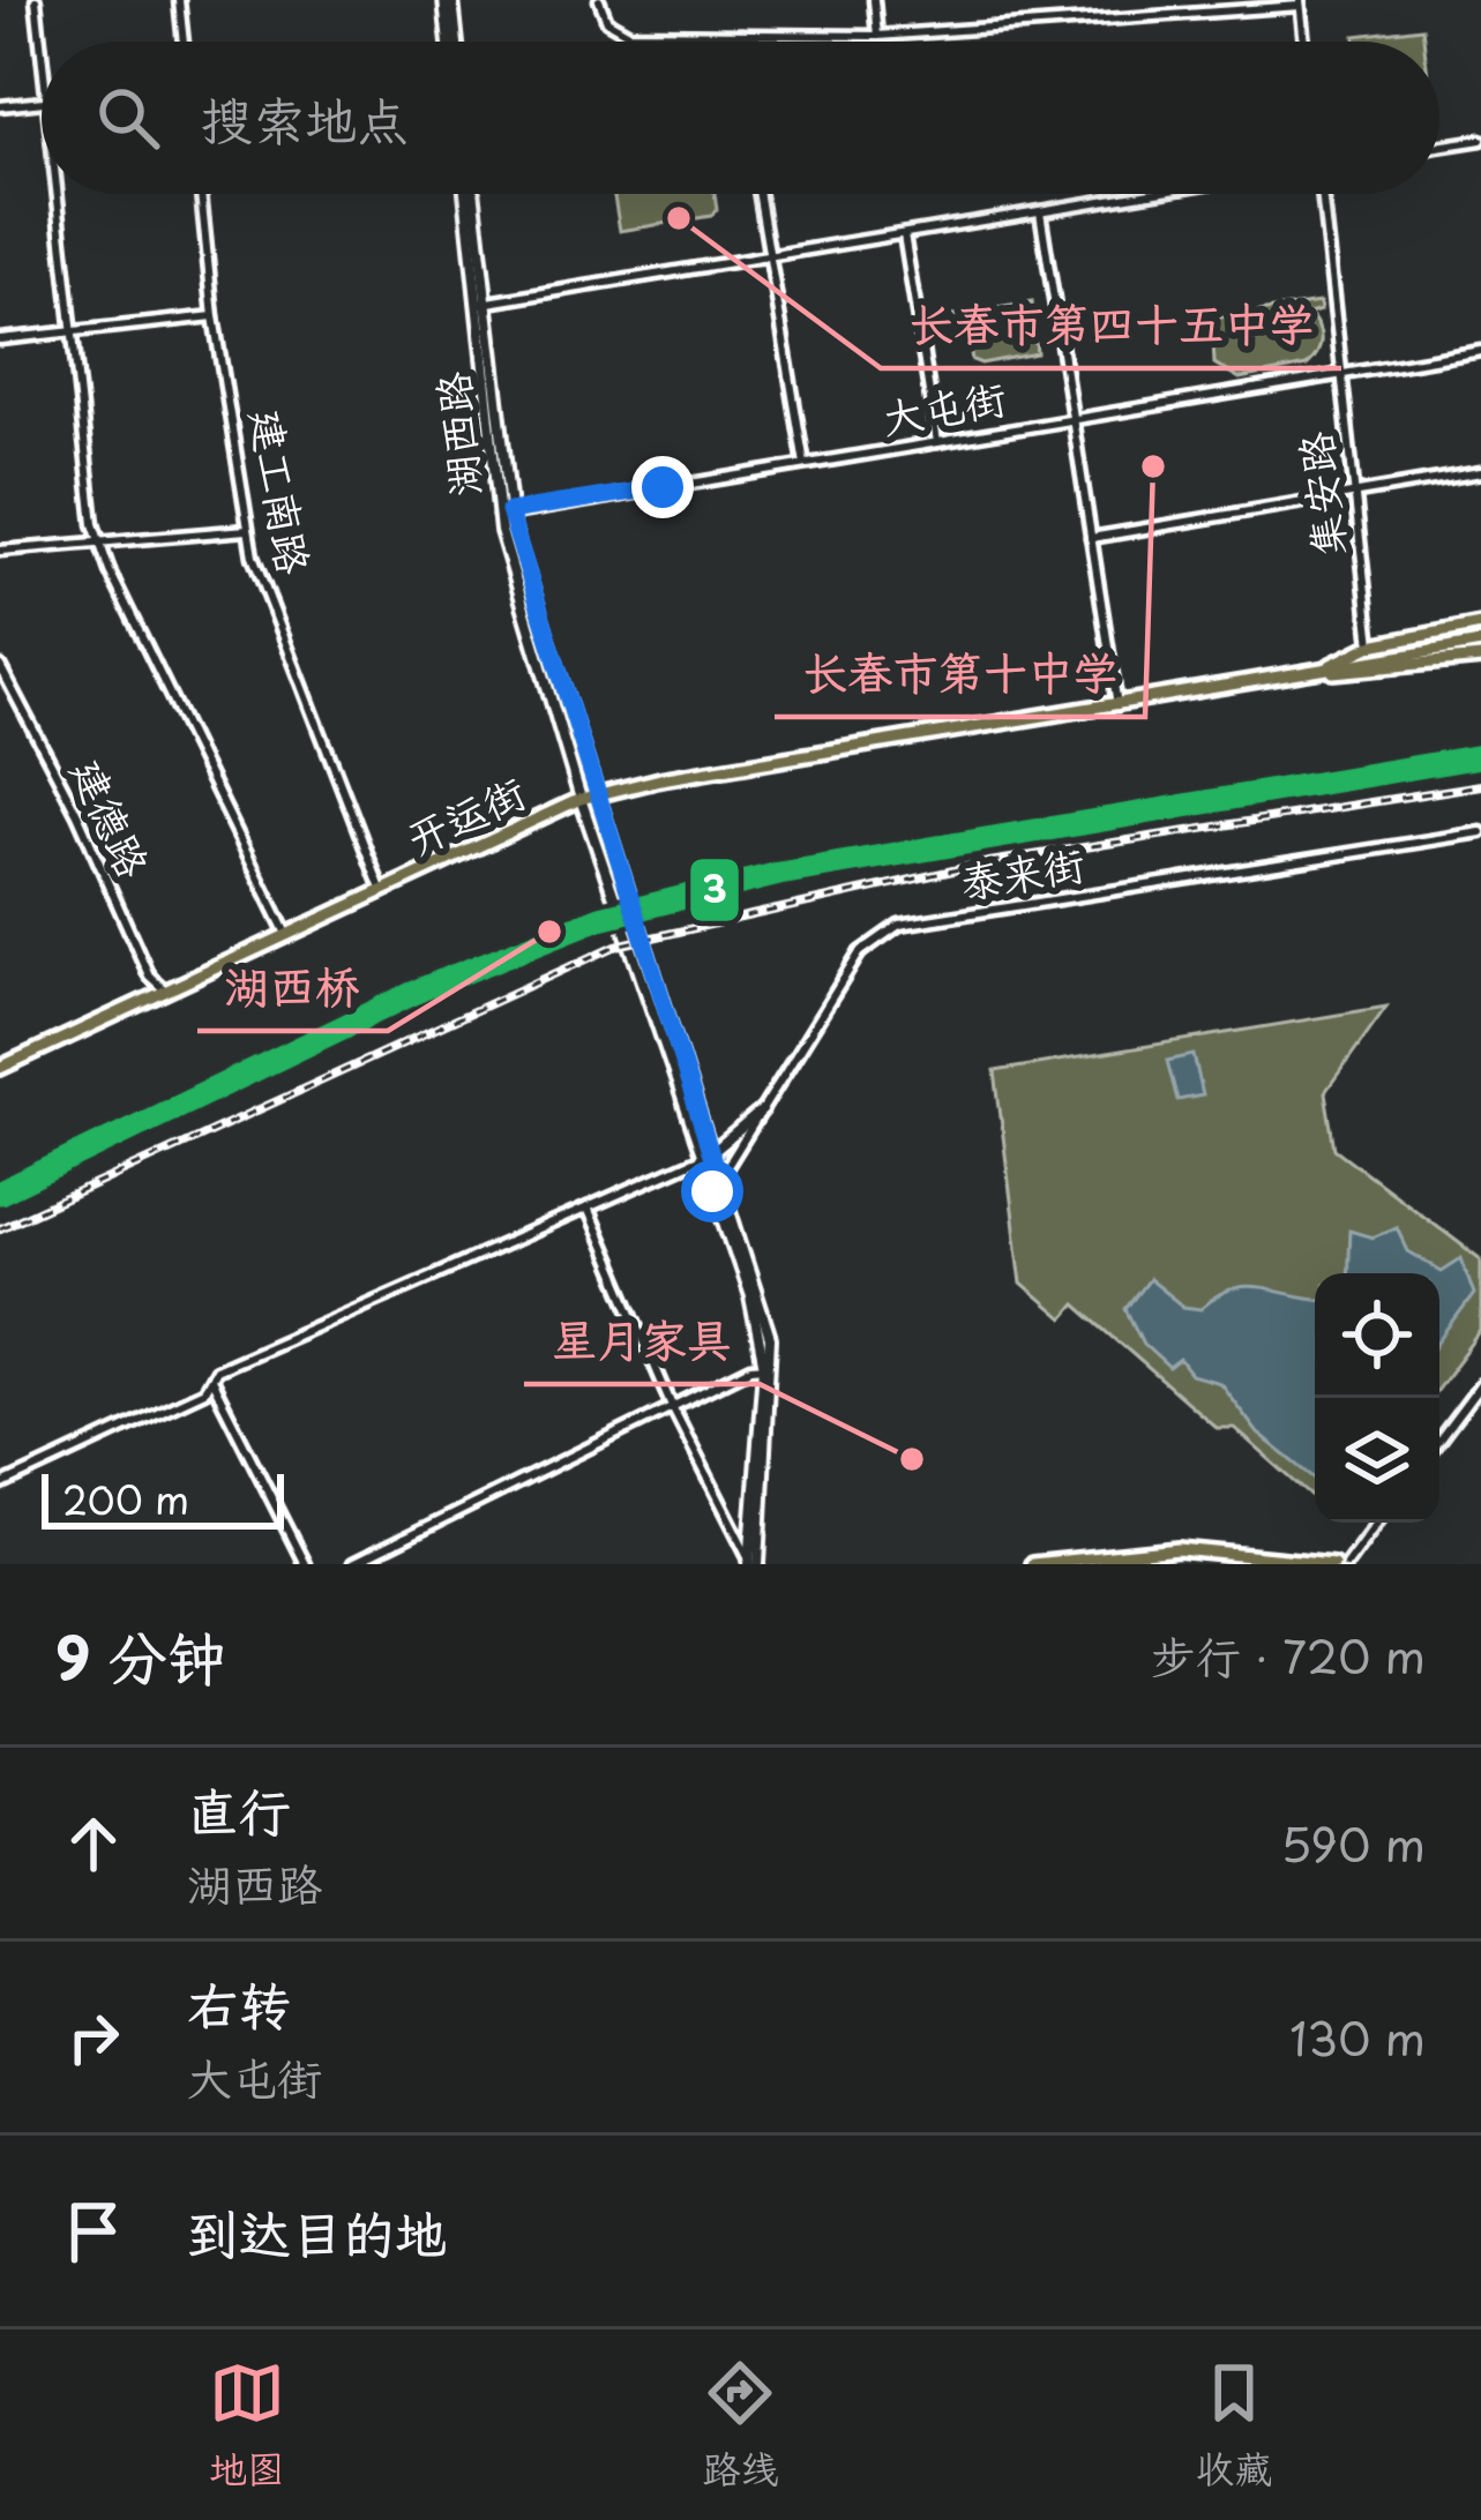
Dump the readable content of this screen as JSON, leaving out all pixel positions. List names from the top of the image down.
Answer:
{
  "streets": {
    "main road": ["湖西路", "开运街"],
    "street": [
      "大屯街",
      "建工南路",
      "集安路",
      "建德路",
      "泰来街"
    ]
  },
  "crossings": [
    ["大屯街", "湖西路"],
    ["大屯街", "集安路"],
    ["湖西路", "开运街"],
    ["湖西路", "泰来街"],
    ["建工南路", "开运街"],
    ["集安路", "开运街"],
    ["开运街", "建德路"]
  ],
  "places": [
    "长春市第四十五中学",
    "长春市第十中学",
    "湖西桥",
    "星月家具"
  ],
  "lines": ["transit line 3"],
  "scale_bar": "200 m",
  "page": {
    "search": "搜索地点",
    "scale": "200 m",
    "heading": ["9 分钟", "步行 · 720 m"],
    "list": [
      ["直行", "湖西路", "590 m"],
      ["右转", "大屯街", "130 m"],
      "到达目的地"
    ],
    "nav": ["地图", "路线", "收藏"]
  }
}
